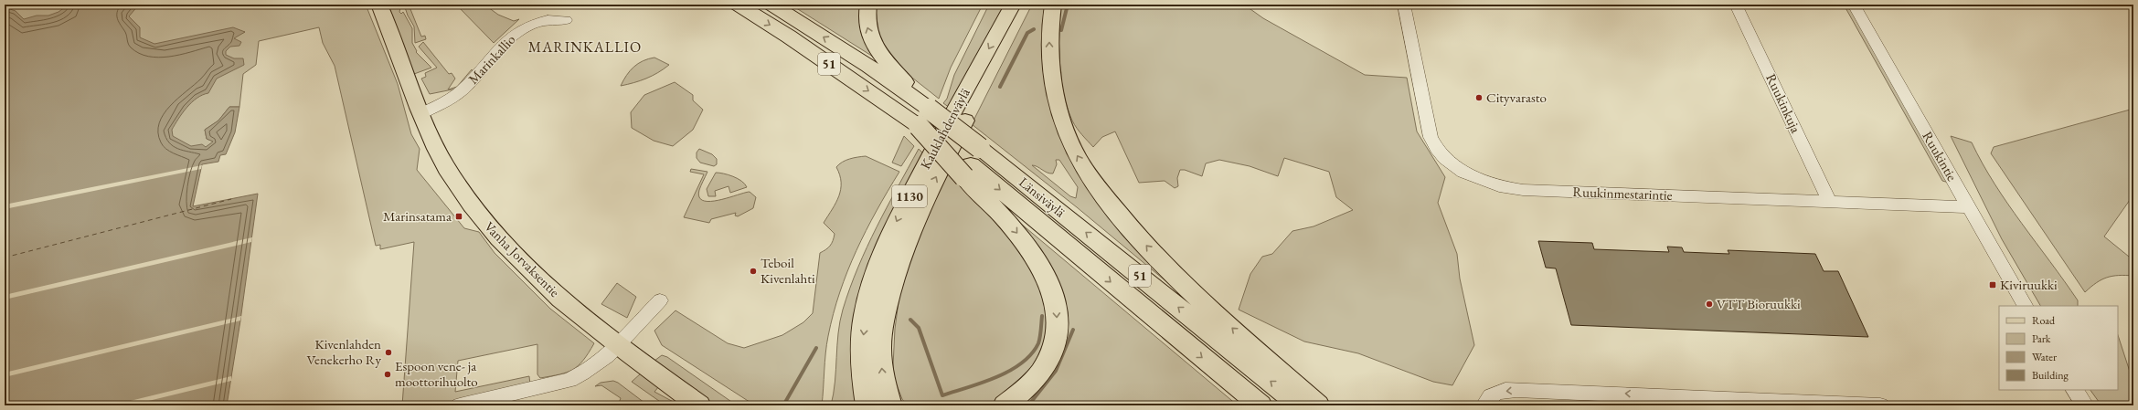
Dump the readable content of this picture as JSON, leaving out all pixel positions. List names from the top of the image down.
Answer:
{
  "streets": {
    "main road": [
      "51",
      "Kauklahdenväylä",
      "1130",
      "Länsiväylä",
      "Vanha Jorvaksentie"
    ],
    "street": [
      "Marinkallio",
      "Ruukinkuja",
      "Ruukintie",
      "Ruukinmestarintie"
    ]
  },
  "crossings": [
    ["Marinkallio", "Vanha Jorvaksentie"],
    ["51", "Länsiväylä"],
    ["Ruukinkuja", "Ruukinmestarintie"],
    ["Ruukintie", "Ruukinmestarintie"]
  ],
  "districts": ["MARINKALLIO"],
  "places": {
    "other": [
      "Cityvarasto",
      "Teboil Kivenlahti",
      "VTT Bioruukki",
      "Kivenlahden Venekerho Ry",
      "Espoon vene- ja moottorihuolto"
    ],
    "transit": ["Marinsatama", "Kiviruukki"]
  },
  "legend": [
    "Road",
    "Park",
    "Water",
    "Building"
  ]
}
